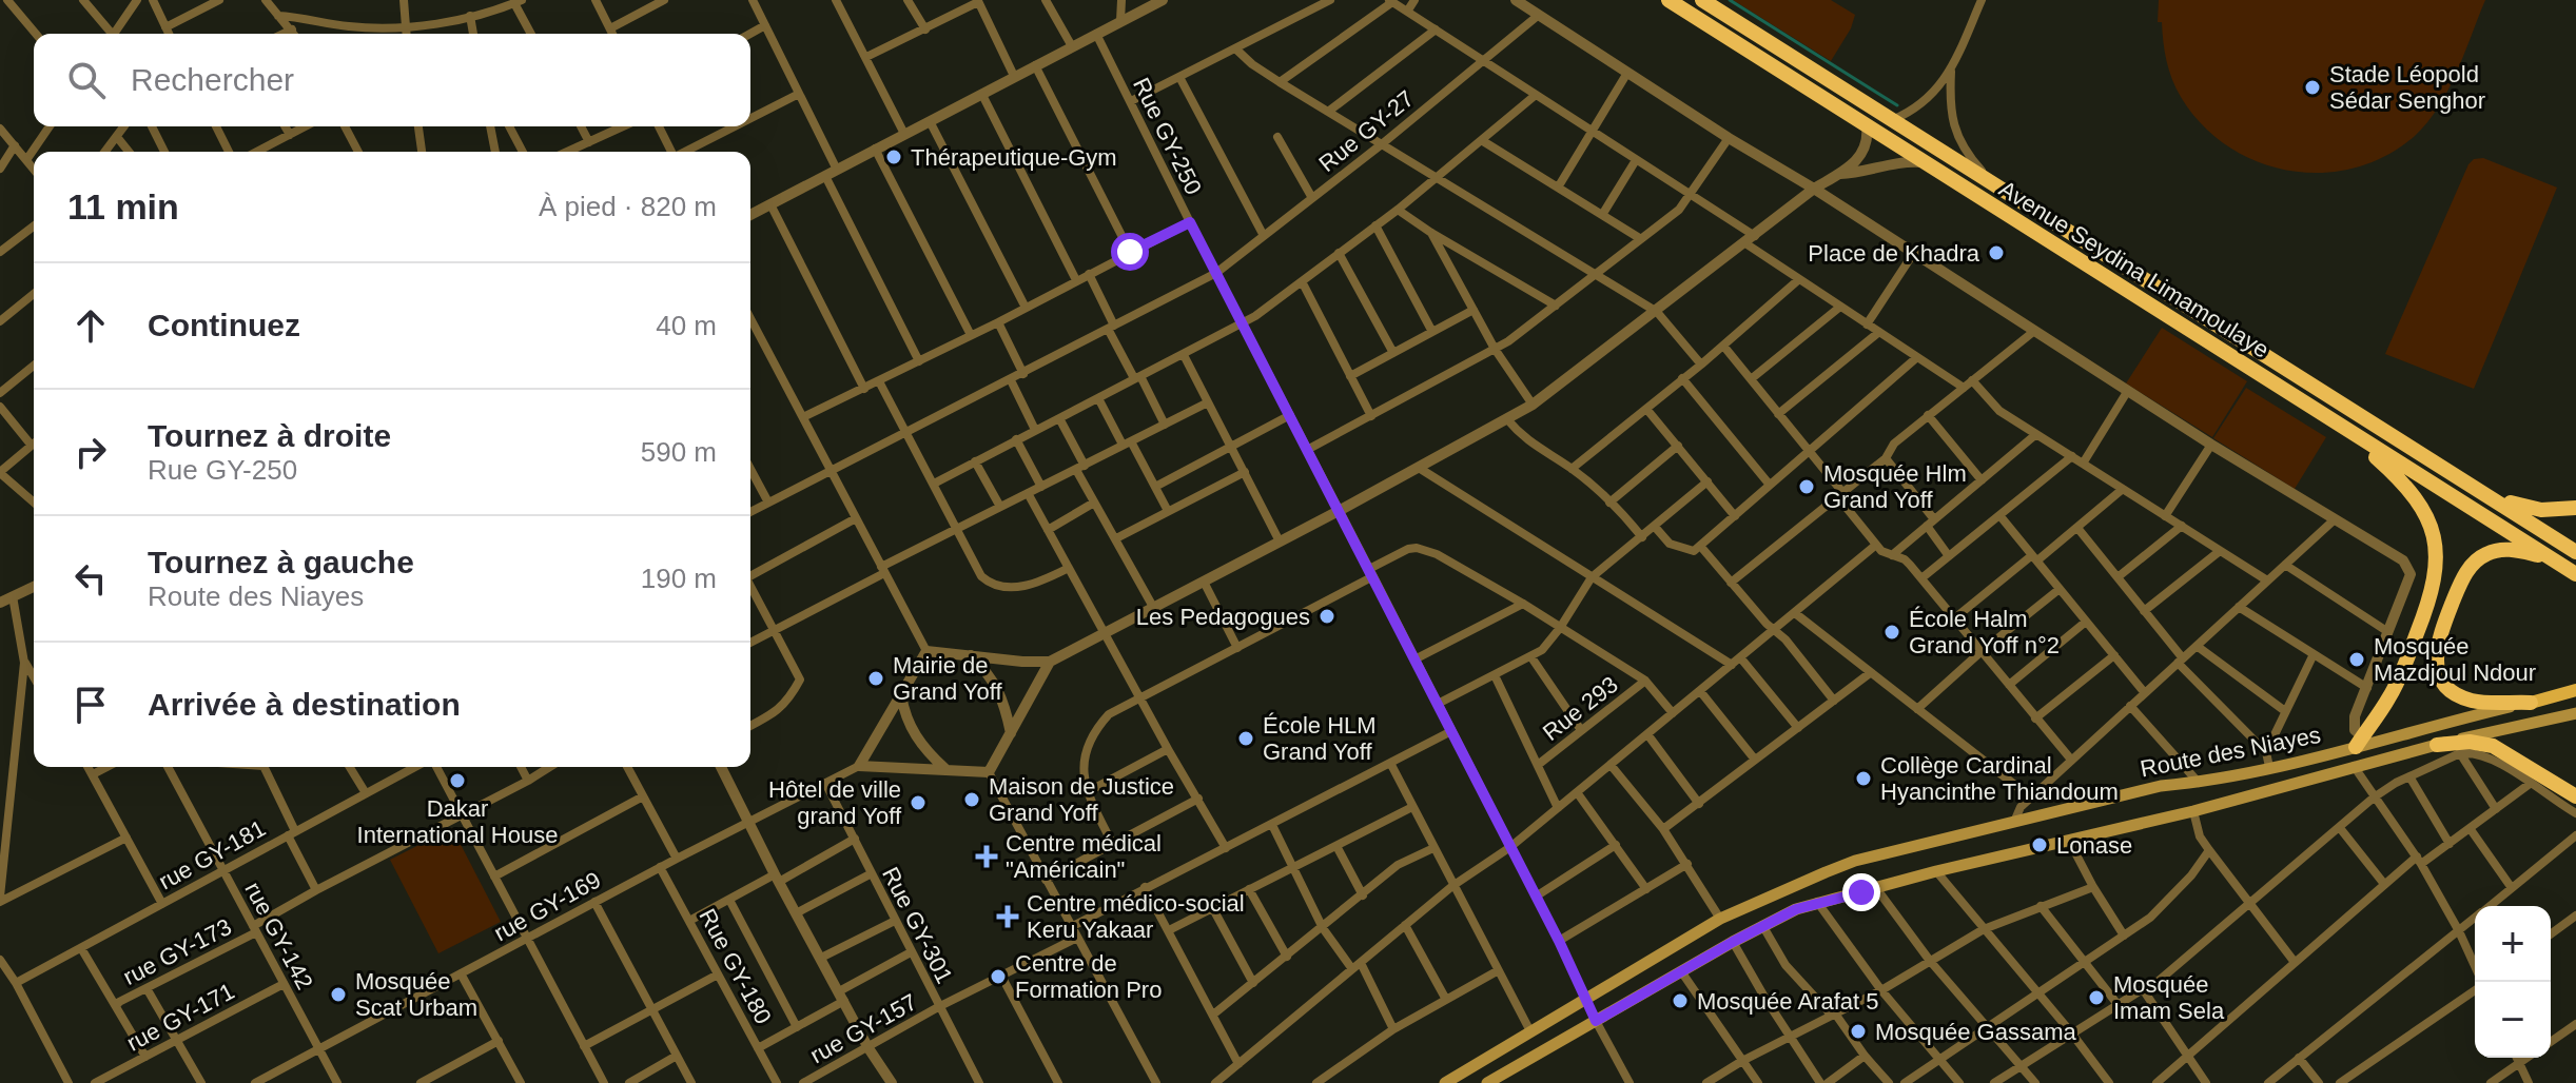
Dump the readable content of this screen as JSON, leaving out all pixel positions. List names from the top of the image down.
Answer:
{
  "streets": {
    "highway": ["Avenue Seydina Limamoulaye"],
    "main road": ["Route des Niayes"],
    "street": [
      "Rue GY-27",
      "Rue GY-250",
      "Rue 293",
      "rue GY-181",
      "rue GY-169",
      "Rue GY-301",
      "rue GY-142",
      "rue GY-173",
      "Rue GY-180",
      "rue GY-171",
      "rue GY-157"
    ]
  },
  "crossings": [
    ["Rue GY-27", "Rue GY-250"],
    ["Rue GY-250", "Route des Niayes"],
    ["rue GY-181", "rue GY-142"],
    ["rue GY-169", "Rue GY-301"],
    ["rue GY-169", "rue GY-142"],
    ["rue GY-169", "Rue GY-180"],
    ["Rue GY-301", "rue GY-157"],
    ["rue GY-142", "rue GY-173"],
    ["rue GY-142", "rue GY-171"]
  ],
  "places": {
    "other": [
      "Stade Léopold Sédar Senghor",
      "Thérapeutique-Gym",
      "Place de Khadra",
      "Mosquée Hlm Grand Yoff",
      "Les Pedagogues",
      "École Halm Grand Yoff n°2",
      "Mosquée Mazdjoul Ndour",
      "Mairie de Grand Yoff",
      "École HLM Grand Yoff",
      "Collège Cardinal Hyancinthe Thiandoum",
      "Dakar International House",
      "Maison de Justice Grand Yoff",
      "Hôtel de ville grand Yoff",
      "Lonase",
      "Centre de Formation Pro",
      "Mosquée Scat Urbam",
      "Mosquée Imam Sela",
      "Mosquée Arafat 5",
      "Mosquée Gassama"
    ],
    "health": ["Centre médical \"Américain\"", "Centre médico-social Keru Yakaar"]
  },
  "page": {
    "search": "Rechercher",
    "heading": ["11 min", "À pied · 820 m"],
    "list": [
      ["Continuez", "40 m"],
      ["Tournez à droite", "Rue GY-250", "590 m"],
      ["Tournez à gauche", "Route des Niayes", "190 m"],
      "Arrivée à destination"
    ],
    "map_buttons": ["+", "−"]
  }
}
